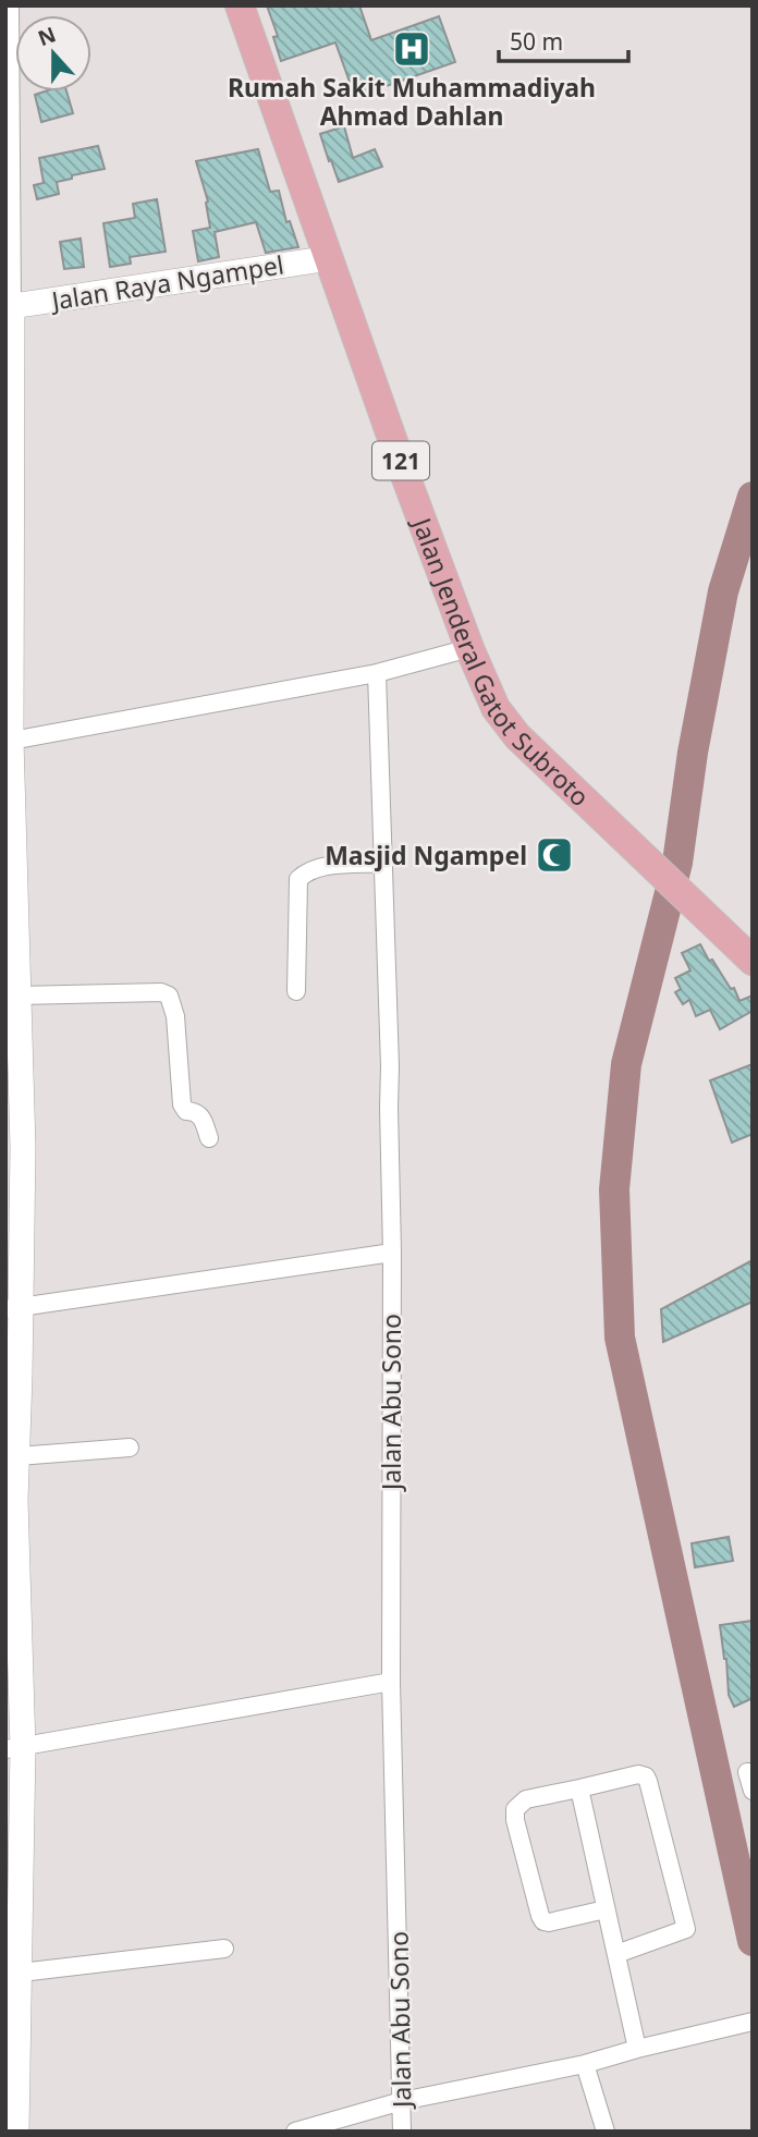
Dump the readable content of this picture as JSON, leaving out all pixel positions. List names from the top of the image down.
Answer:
{
  "streets": {
    "main road": ["121", "Jalan Jenderal Gatot Subroto"],
    "street": ["Jalan Raya Ngampel", "Jalan Abu Sono"]
  },
  "crossings": [
    ["Jalan Raya Ngampel", "Jalan Jenderal Gatot Subroto"]
  ],
  "places": {
    "hospital": ["Rumah Sakit Muhammadiyah Ahmad Dahlan"],
    "mosque": ["Masjid Ngampel"]
  },
  "scale_bar": "50 m",
  "north": "top"
}
